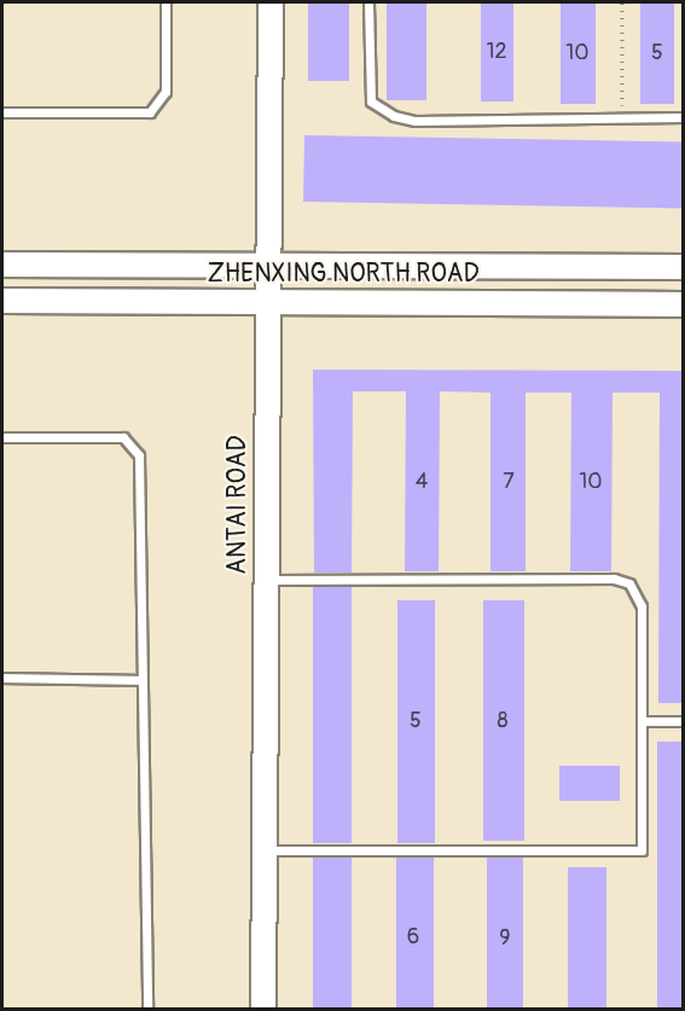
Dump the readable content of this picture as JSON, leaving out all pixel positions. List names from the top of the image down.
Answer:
{
  "streets": {
    "street": ["ZHENXING NORTH ROAD", "ANTAI ROAD"]
  },
  "crossings": [
    ["ZHENXING NORTH ROAD", "ANTAI ROAD"]
  ],
  "house_numbers": [
    "12",
    "10",
    "5",
    "4",
    "7",
    "10",
    "5",
    "8",
    "6",
    "9"
  ]
}
